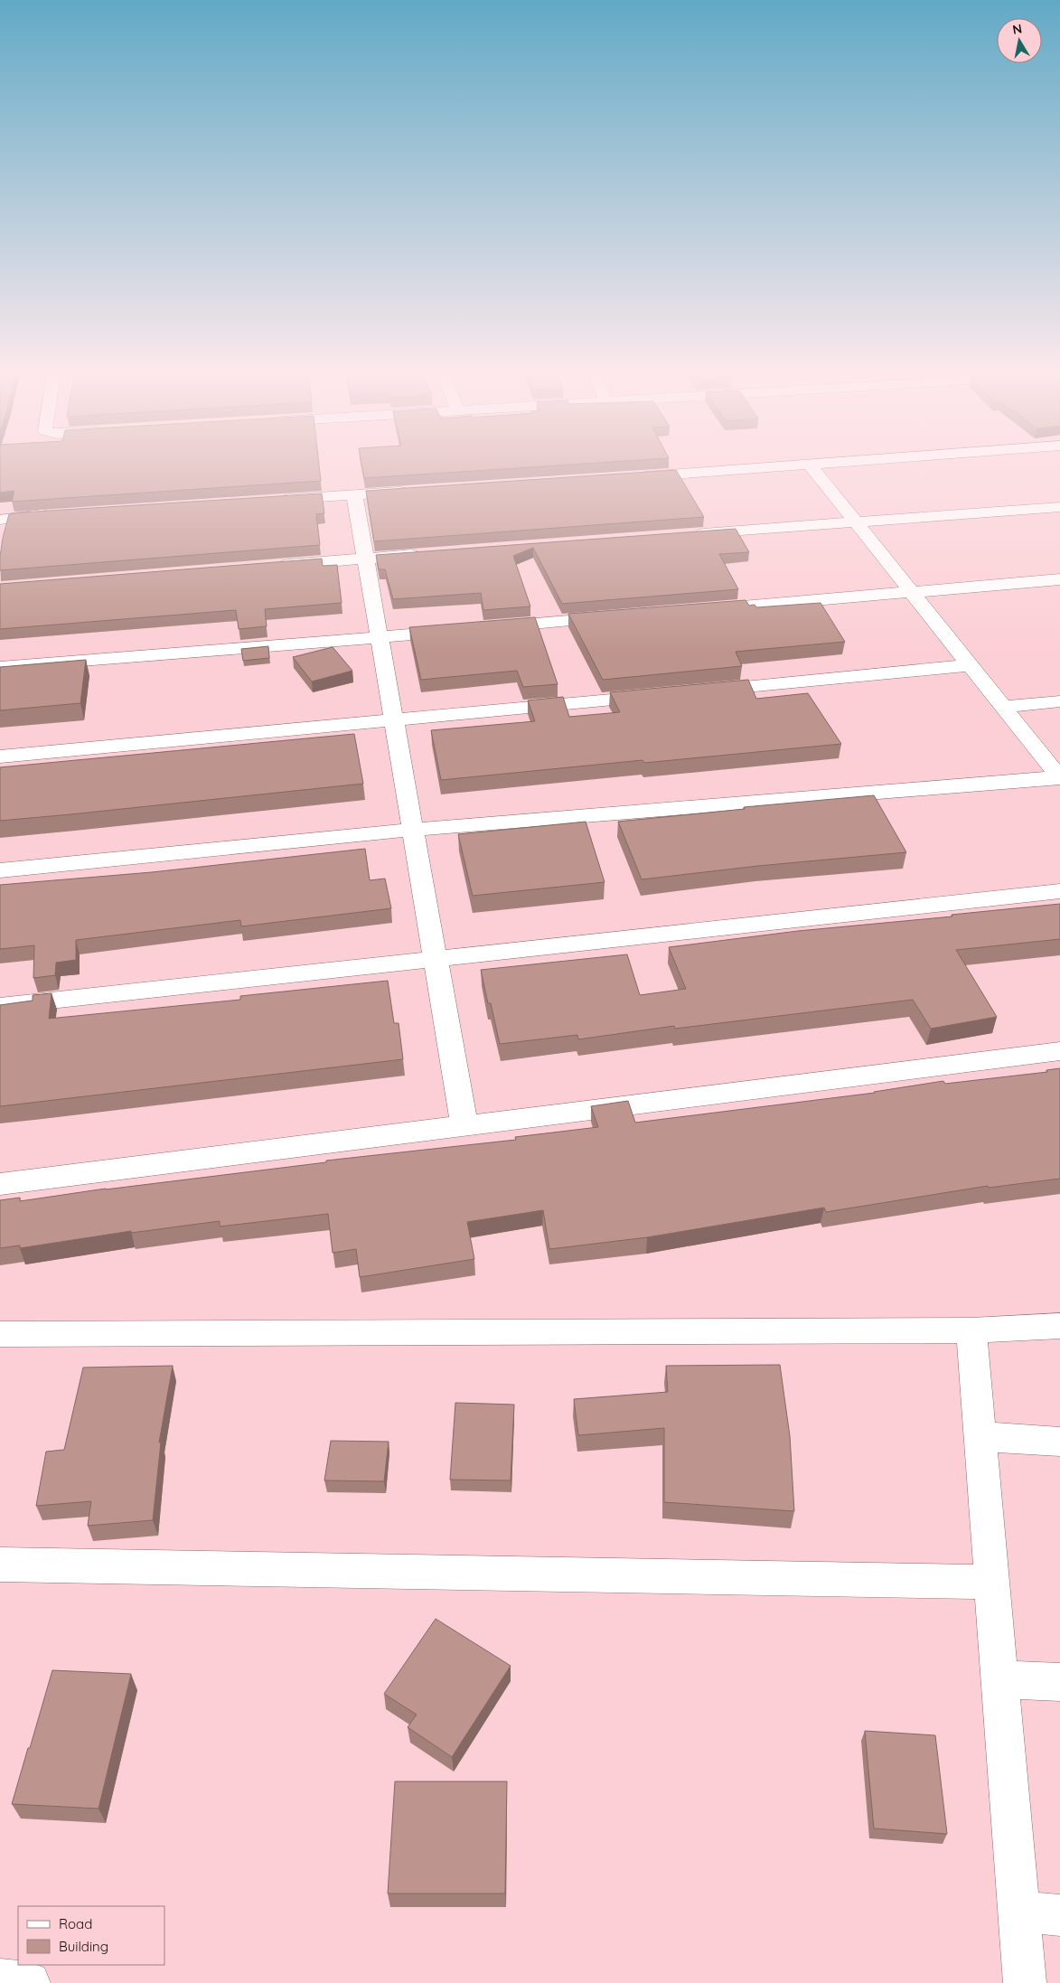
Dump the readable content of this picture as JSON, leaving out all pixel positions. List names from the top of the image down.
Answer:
{
  "legend": ["Road", "Building"],
  "north": "top"
}
